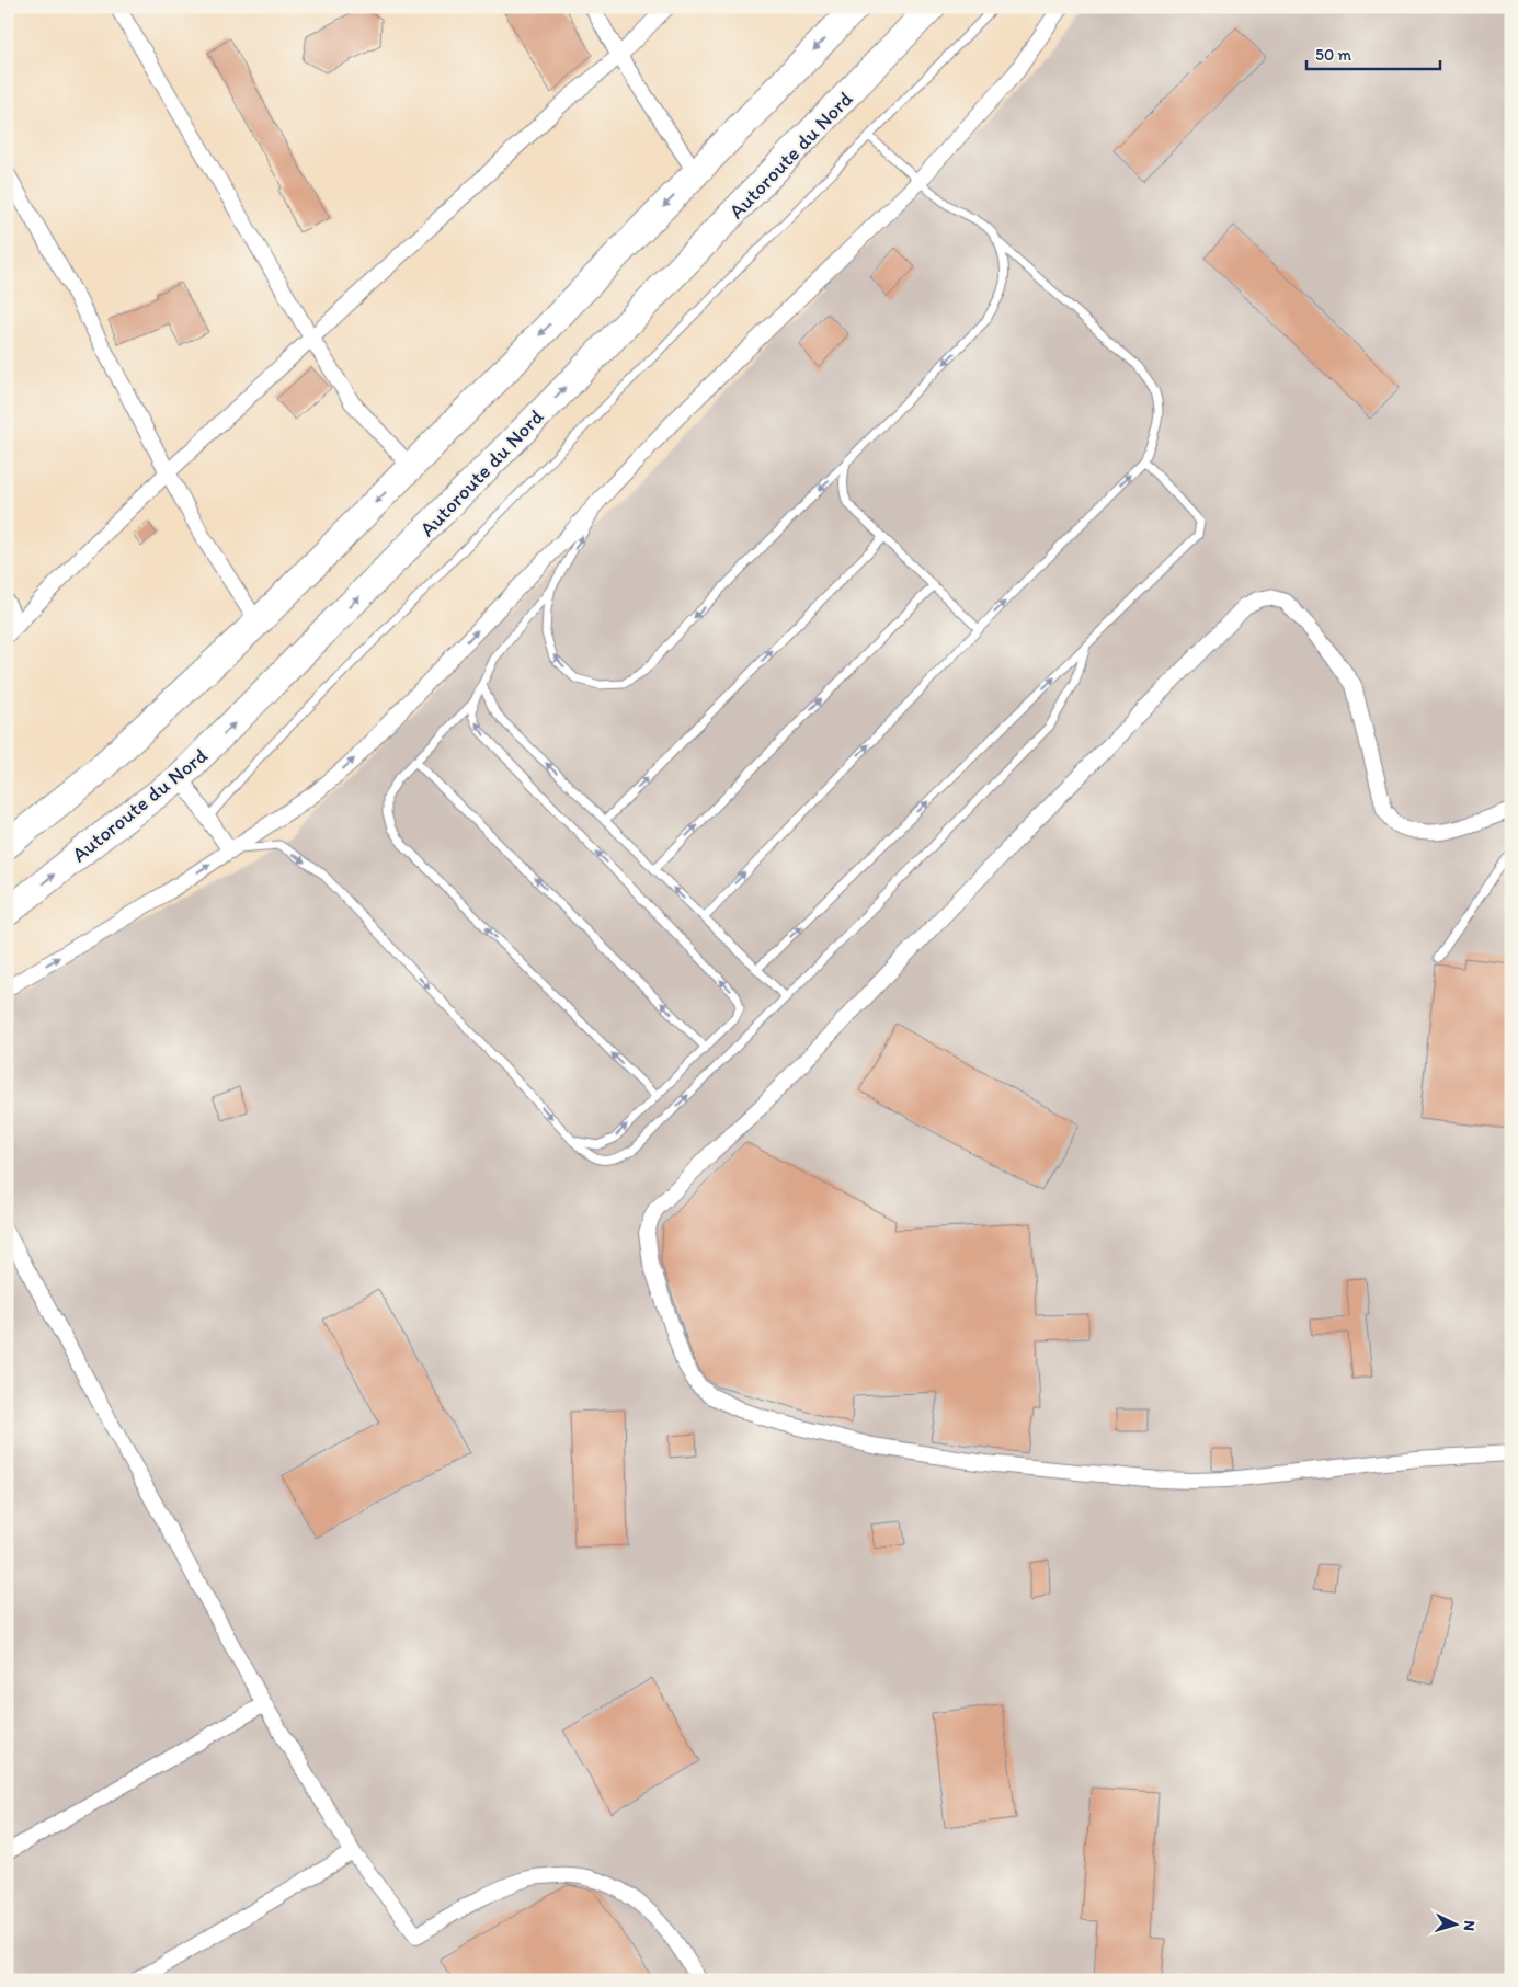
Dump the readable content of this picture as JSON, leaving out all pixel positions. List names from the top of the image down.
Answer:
{
  "streets": {
    "highway": ["Autoroute du Nord"]
  },
  "scale_bar": "50 m",
  "north": "right"
}
